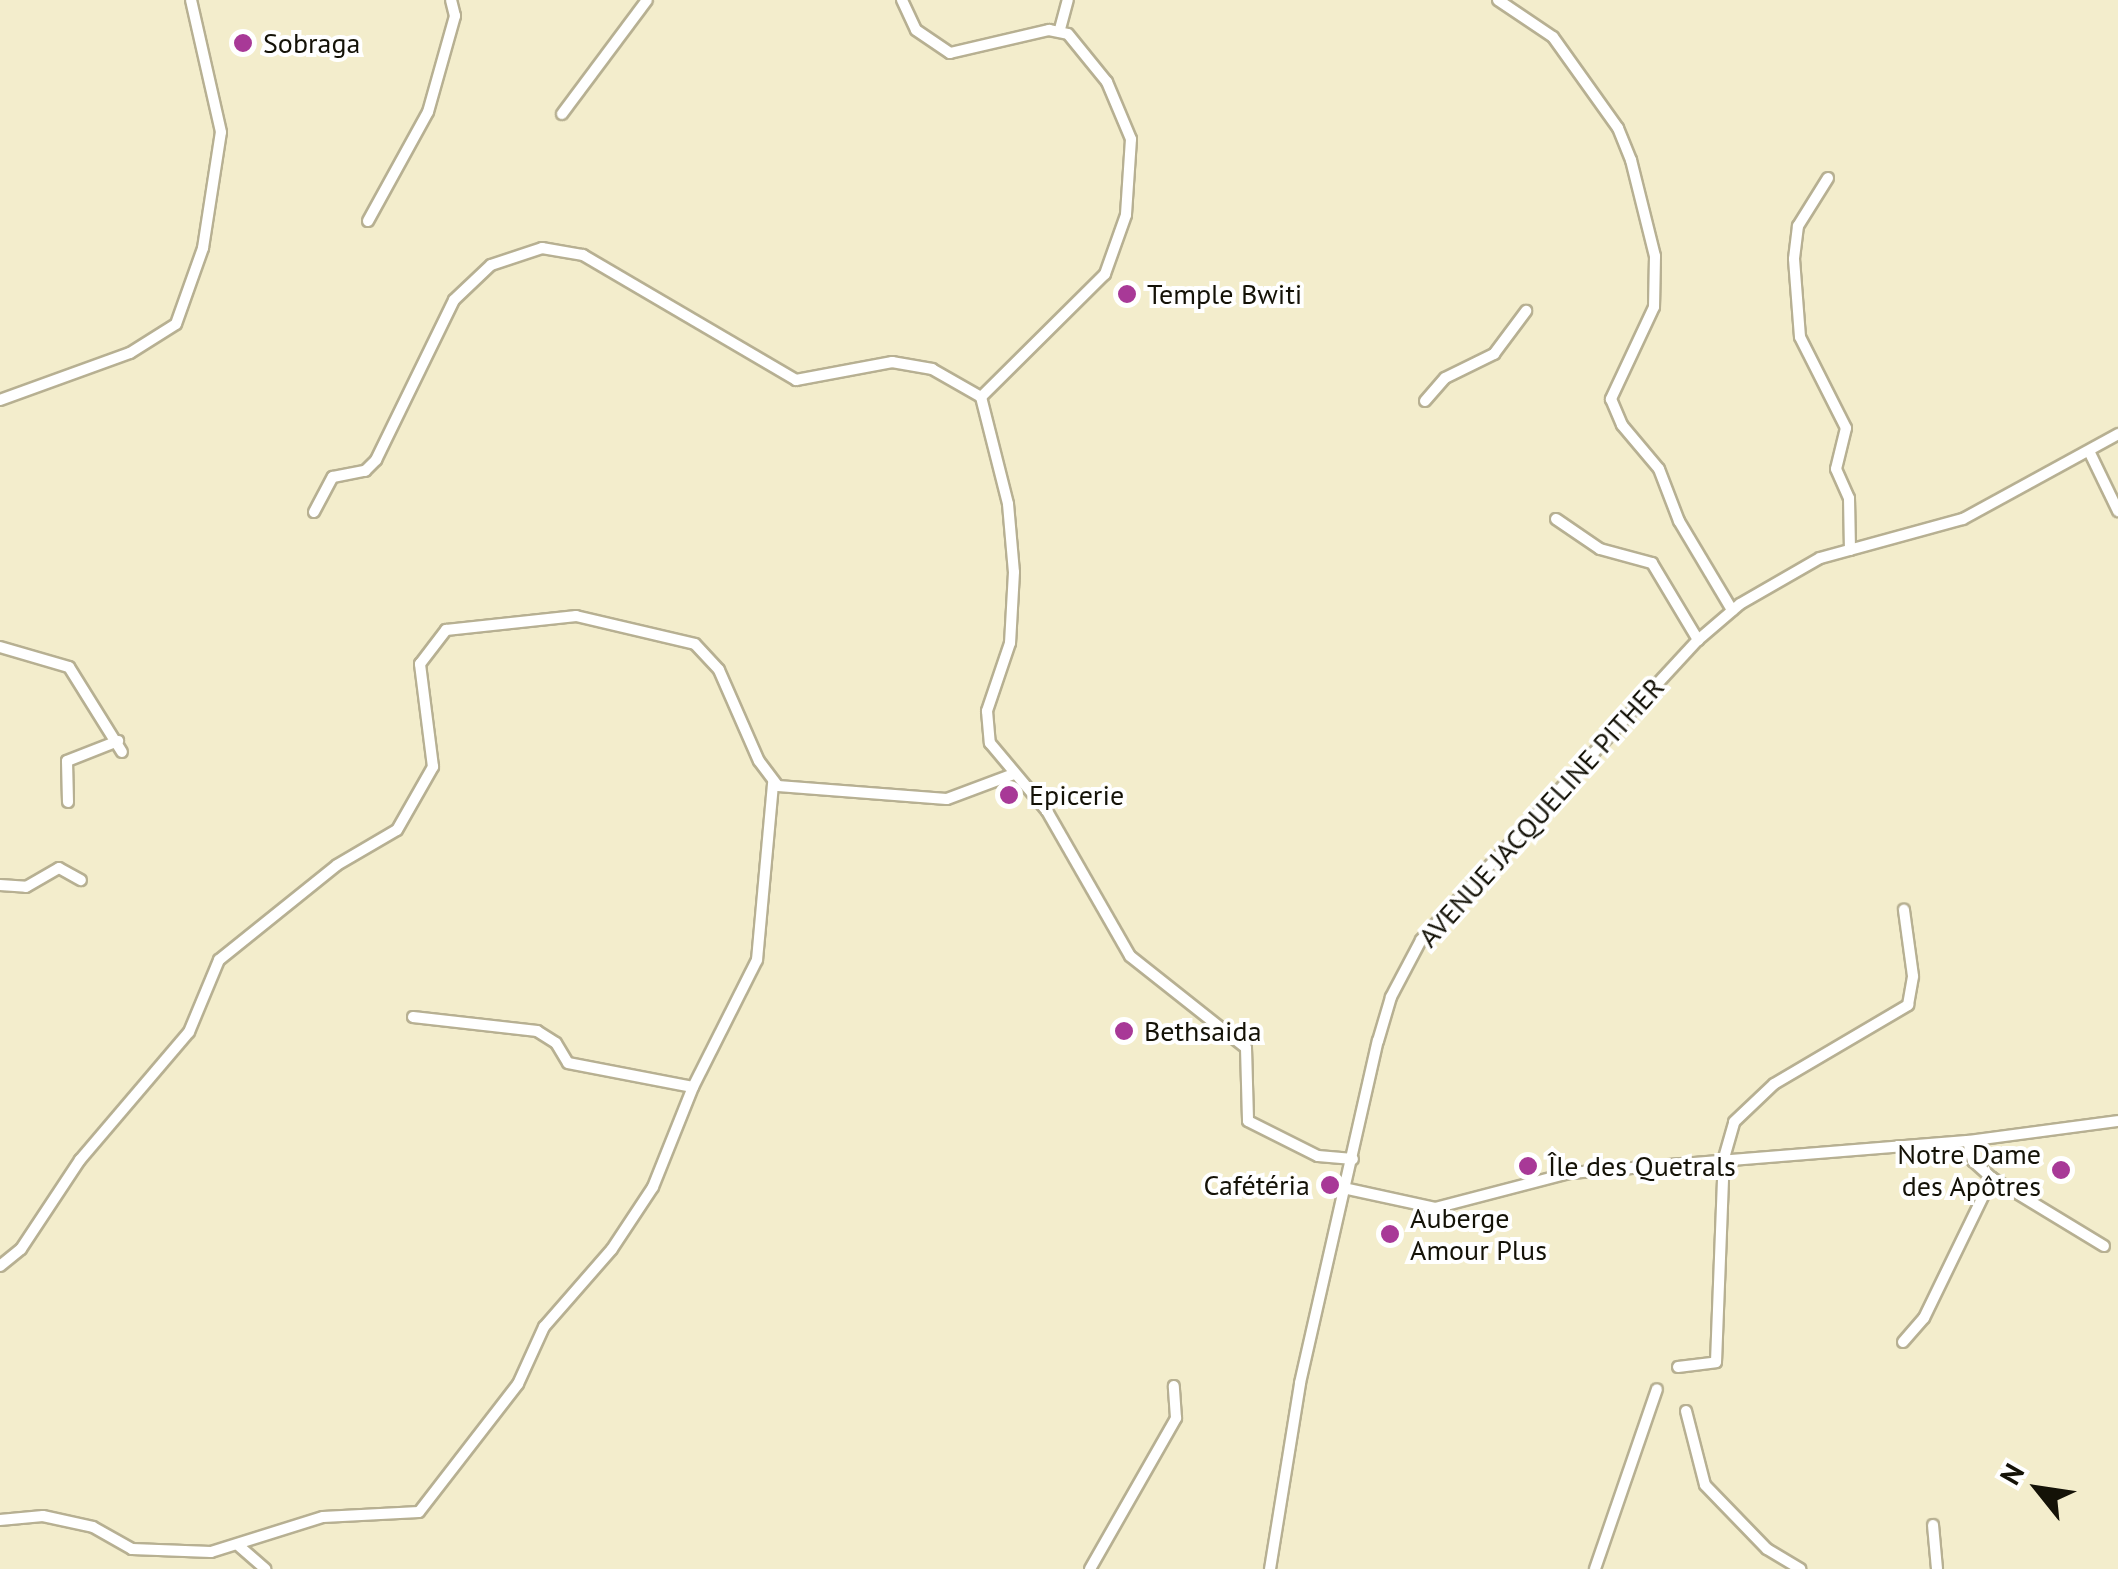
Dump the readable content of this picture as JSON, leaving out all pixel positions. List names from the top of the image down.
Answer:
{
  "streets": {
    "street": ["AVENUE JACQUELINE PITHER"]
  },
  "places": [
    "Sobraga",
    "Temple Bwiti",
    "Epicerie",
    "Bethsaida",
    "Île des Quetrals",
    "Notre Dame des Apôtres",
    "Cafétéria",
    "Auberge Amour Plus"
  ],
  "north": "top left"
}
